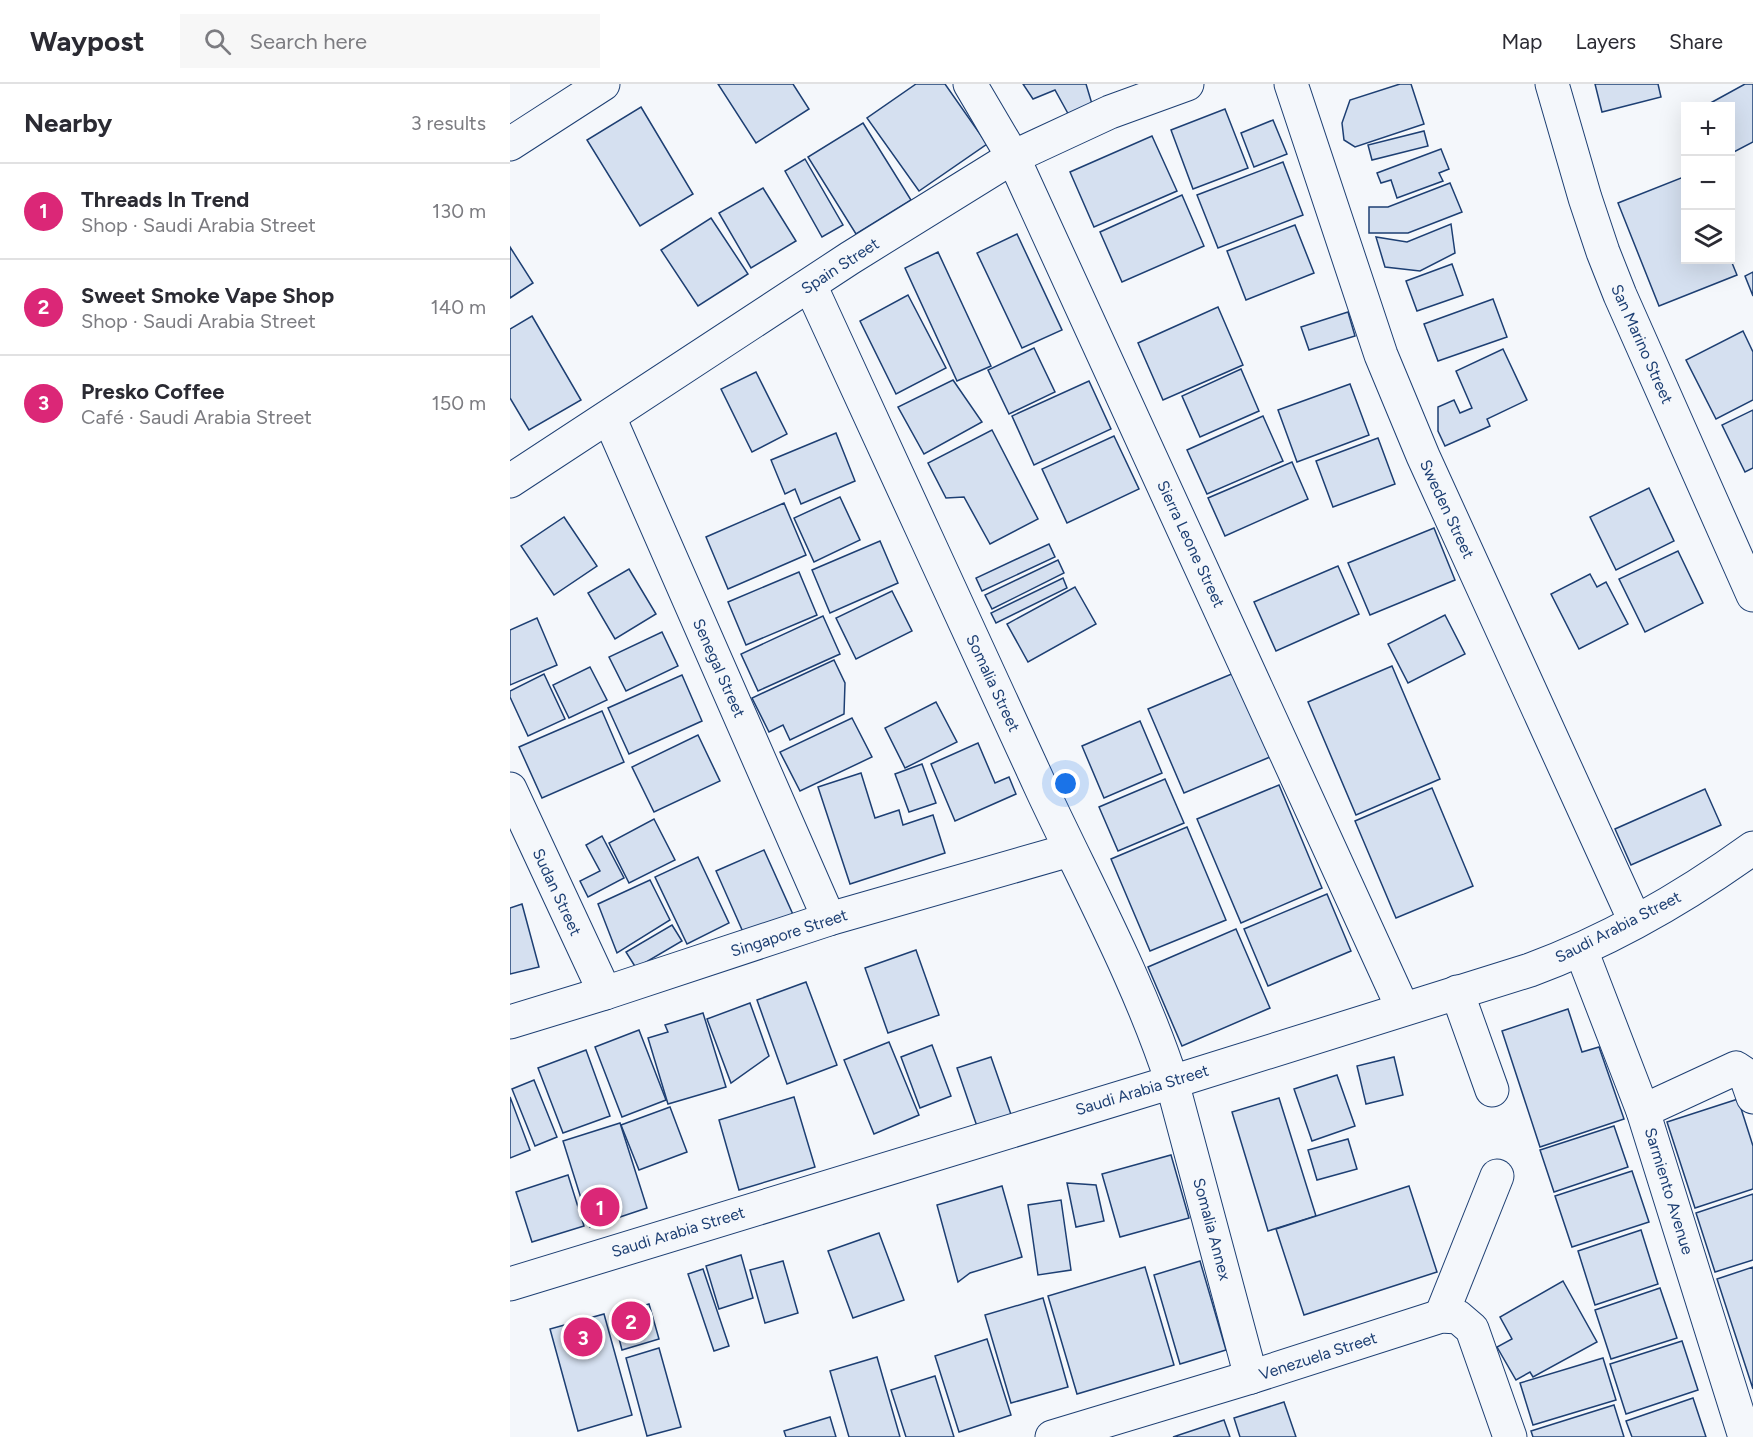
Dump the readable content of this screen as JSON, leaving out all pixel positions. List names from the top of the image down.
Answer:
{
  "streets": {
    "street": [
      "Spain Street",
      "San Marino Street",
      "Sweden Street",
      "Sierra Leone Street",
      "Senegal Street",
      "Somalia Street",
      "Sudan Street",
      "Saudi Arabia Street",
      "Singapore Street",
      "Sarmiento Avenue",
      "Somalia Annex",
      "Venezuela Street"
    ]
  },
  "crossings": [
    ["Spain Street", "Sierra Leone Street"],
    ["Spain Street", "Senegal Street"],
    ["Spain Street", "Somalia Street"],
    ["Sweden Street", "Saudi Arabia Street"],
    ["Sierra Leone Street", "Saudi Arabia Street"],
    ["Senegal Street", "Singapore Street"],
    ["Somalia Street", "Saudi Arabia Street"],
    ["Somalia Street", "Singapore Street"],
    ["Somalia Street", "Somalia Annex"],
    ["Sudan Street", "Singapore Street"],
    ["Saudi Arabia Street", "Sarmiento Avenue"],
    ["Saudi Arabia Street", "Somalia Annex"],
    ["Somalia Annex", "Venezuela Street"]
  ],
  "page": {
    "header": "Waypost",
    "search": "Search here",
    "nav": ["Map", "Layers", "Share"],
    "heading": ["Nearby", "3 results"],
    "map_buttons": ["+", "−"],
    "list": [
      {
        "mark": "1",
        "name": "Threads In Trend",
        "note": "Shop · Saudi Arabia Street",
        "value": "130 m"
      },
      {
        "mark": "2",
        "name": "Sweet Smoke Vape Shop",
        "note": "Shop · Saudi Arabia Street",
        "value": "140 m"
      },
      {
        "mark": "3",
        "name": "Presko Coffee",
        "note": "Café · Saudi Arabia Street",
        "value": "150 m"
      }
    ],
    "pins": ["1", "2", "3"]
  }
}
